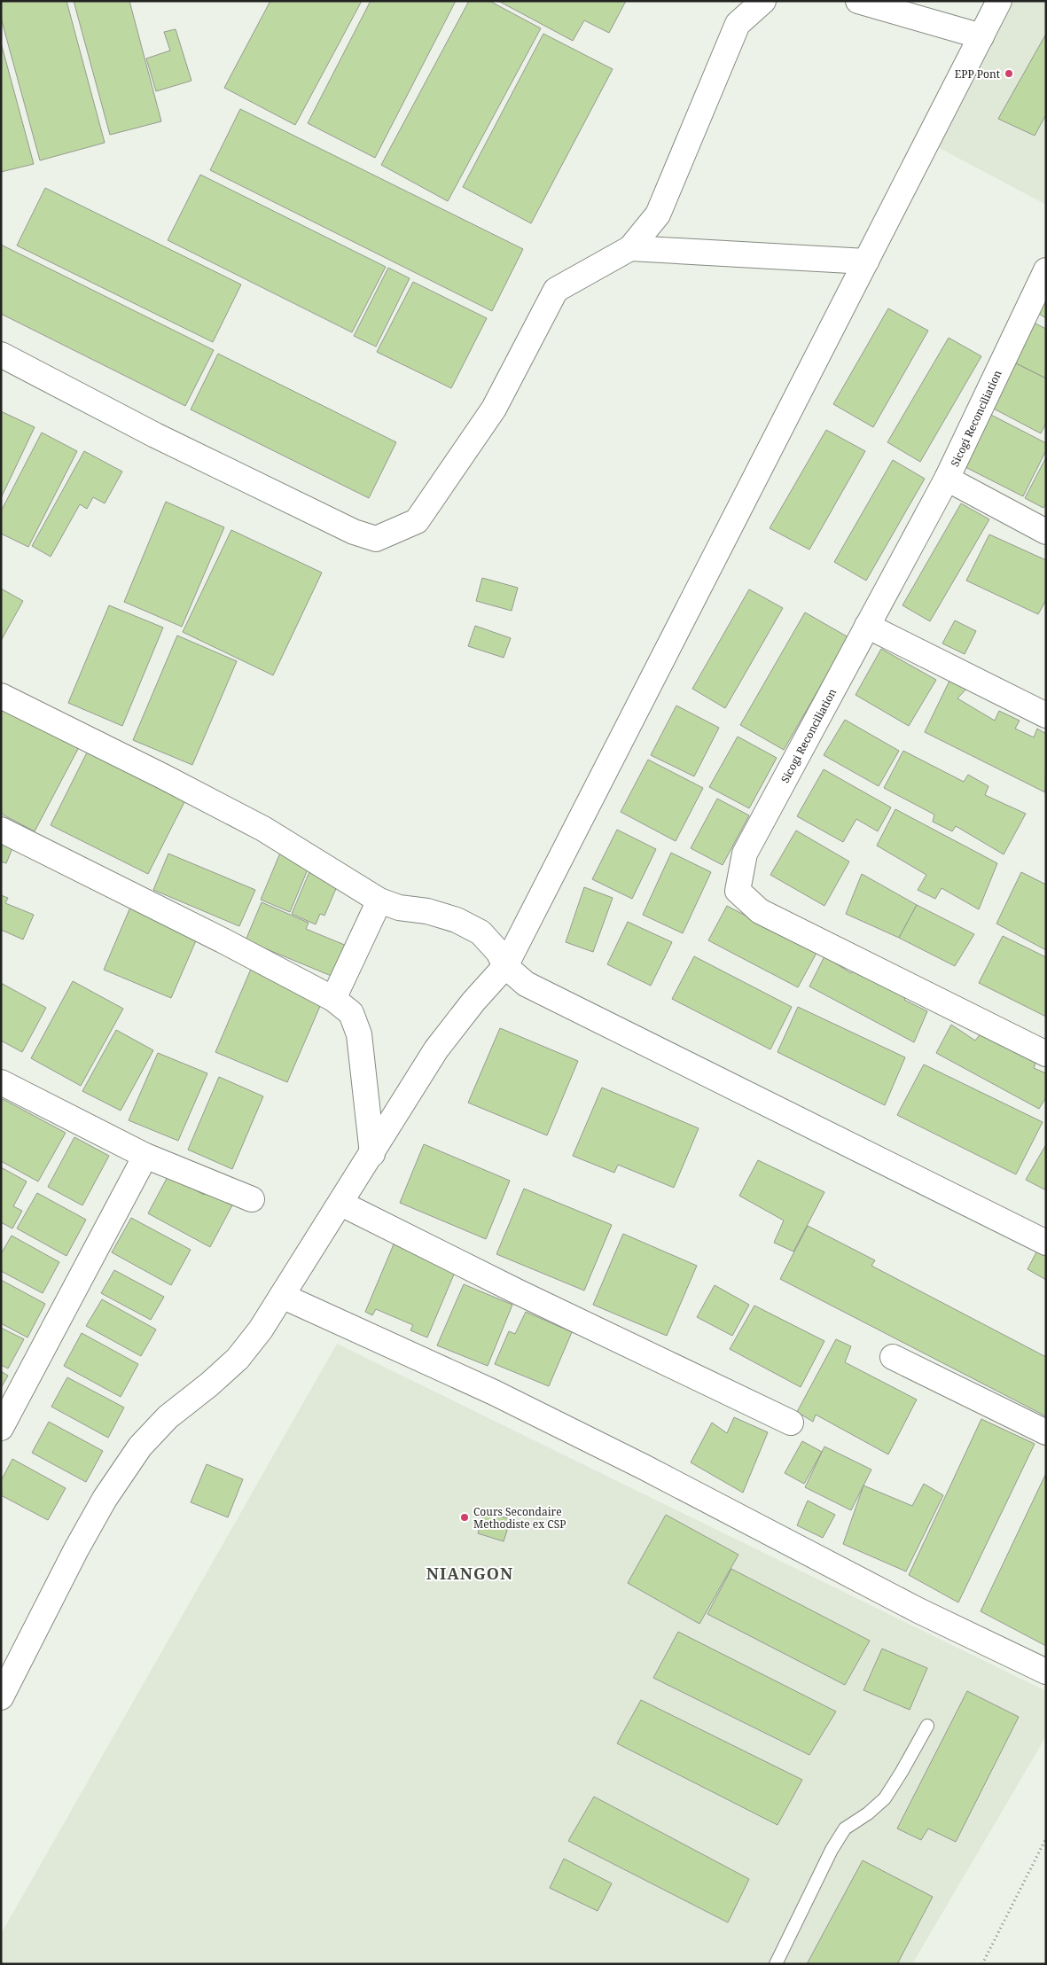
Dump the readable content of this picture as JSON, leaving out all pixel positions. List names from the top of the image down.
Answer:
{
  "streets": {
    "street": ["Sicogi Reconciliation"]
  },
  "districts": ["NIANGON"],
  "places": ["EPP Pont", "Cours Secondaire Methodiste ex CSP"]
}
